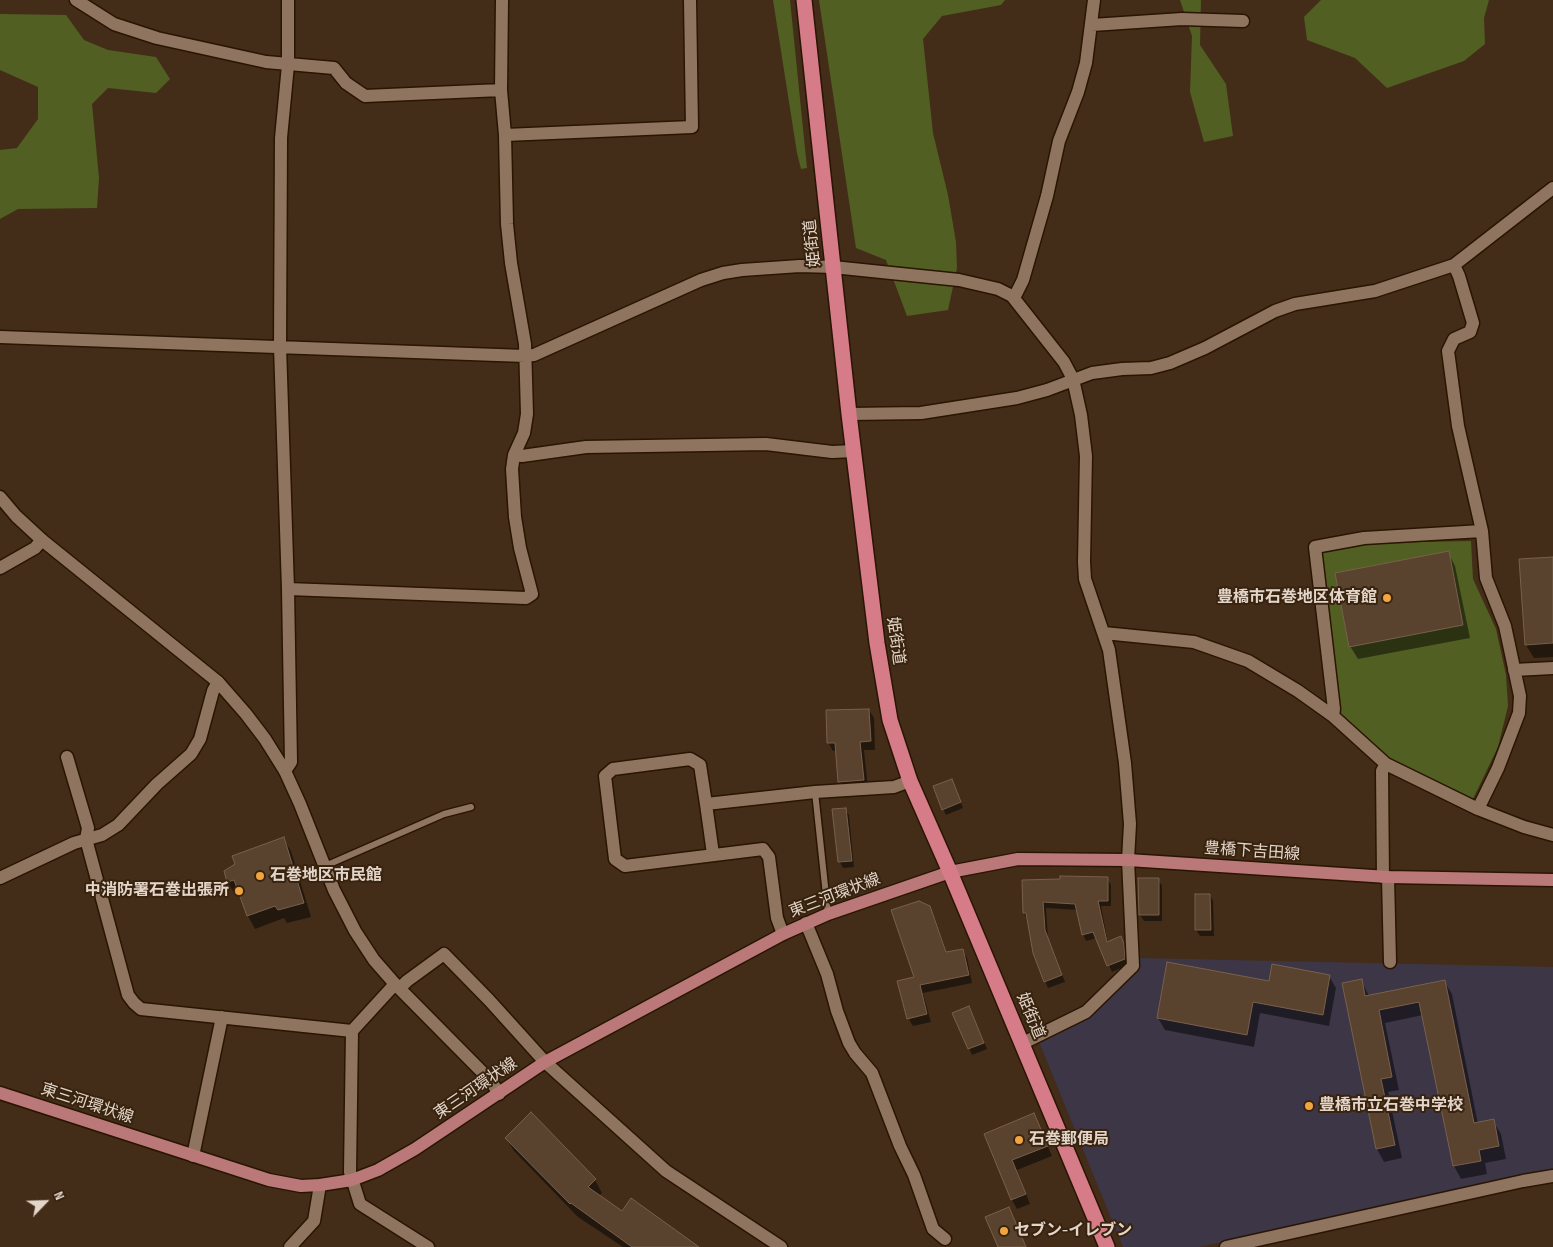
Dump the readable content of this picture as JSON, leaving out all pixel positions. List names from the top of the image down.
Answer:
{
  "streets": {
    "highway": ["姫街道"],
    "main road": ["豊橋下吉田線", "東三河環状線"]
  },
  "crossings": [
    ["姫街道", "豊橋下吉田線"],
    ["姫街道", "東三河環状線"],
    ["豊橋下吉田線", "東三河環状線"]
  ],
  "places": [
    "豊橋市石巻地区体育館",
    "石巻地区市民館",
    "中消防署石巻出張所",
    "豊橋市立石巻中学校",
    "石巻郵便局",
    "セブン-イレブン"
  ],
  "north": "top right"
}
